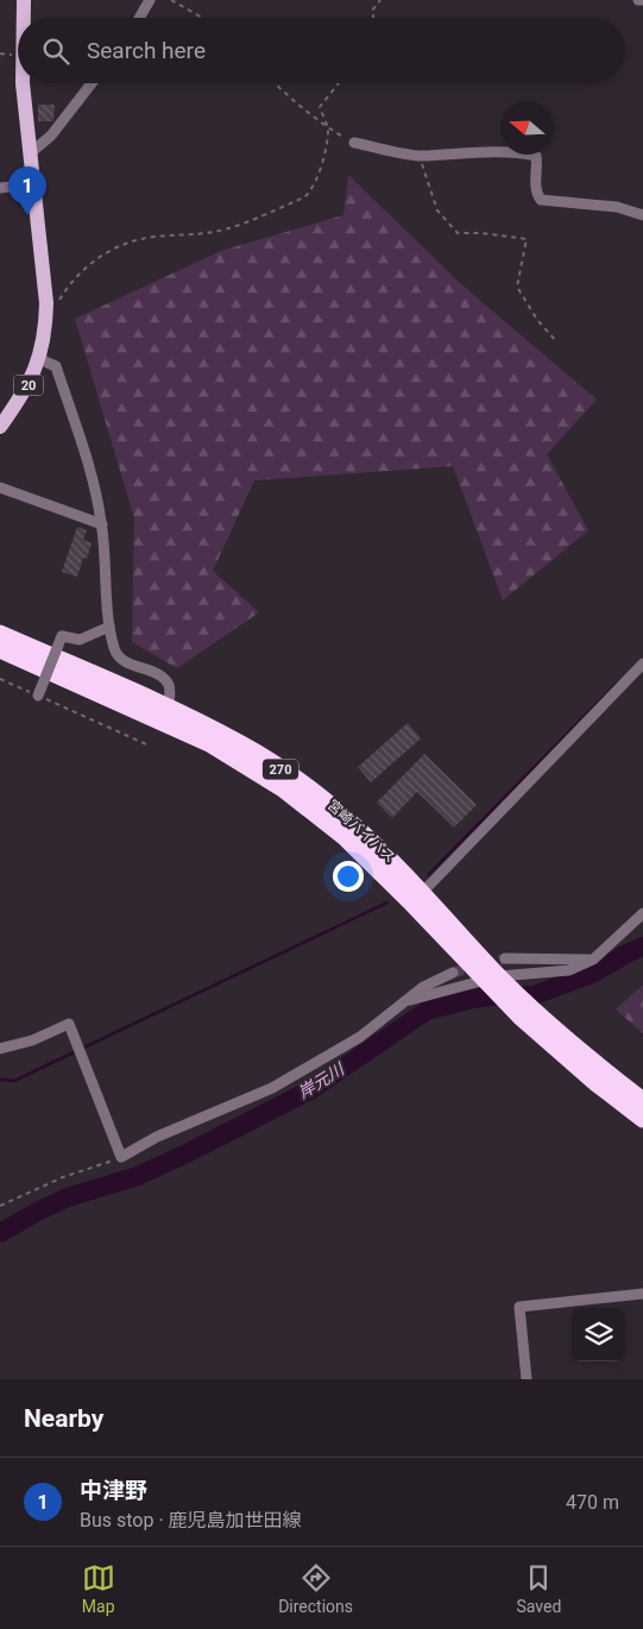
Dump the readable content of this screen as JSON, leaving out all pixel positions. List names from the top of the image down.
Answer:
{
  "streets": {
    "highway": ["270", "宮崎バイパス"],
    "main road": ["20"]
  },
  "water": ["岸元川"],
  "north": "left",
  "page": {
    "search": "Search here",
    "pins": "1",
    "heading": "Nearby",
    "list": [
      {
        "mark": "1",
        "name": "中津野",
        "note": "Bus stop · 鹿児島加世田線",
        "value": "470 m"
      }
    ],
    "nav": ["Map", "Directions", "Saved"]
  }
}
